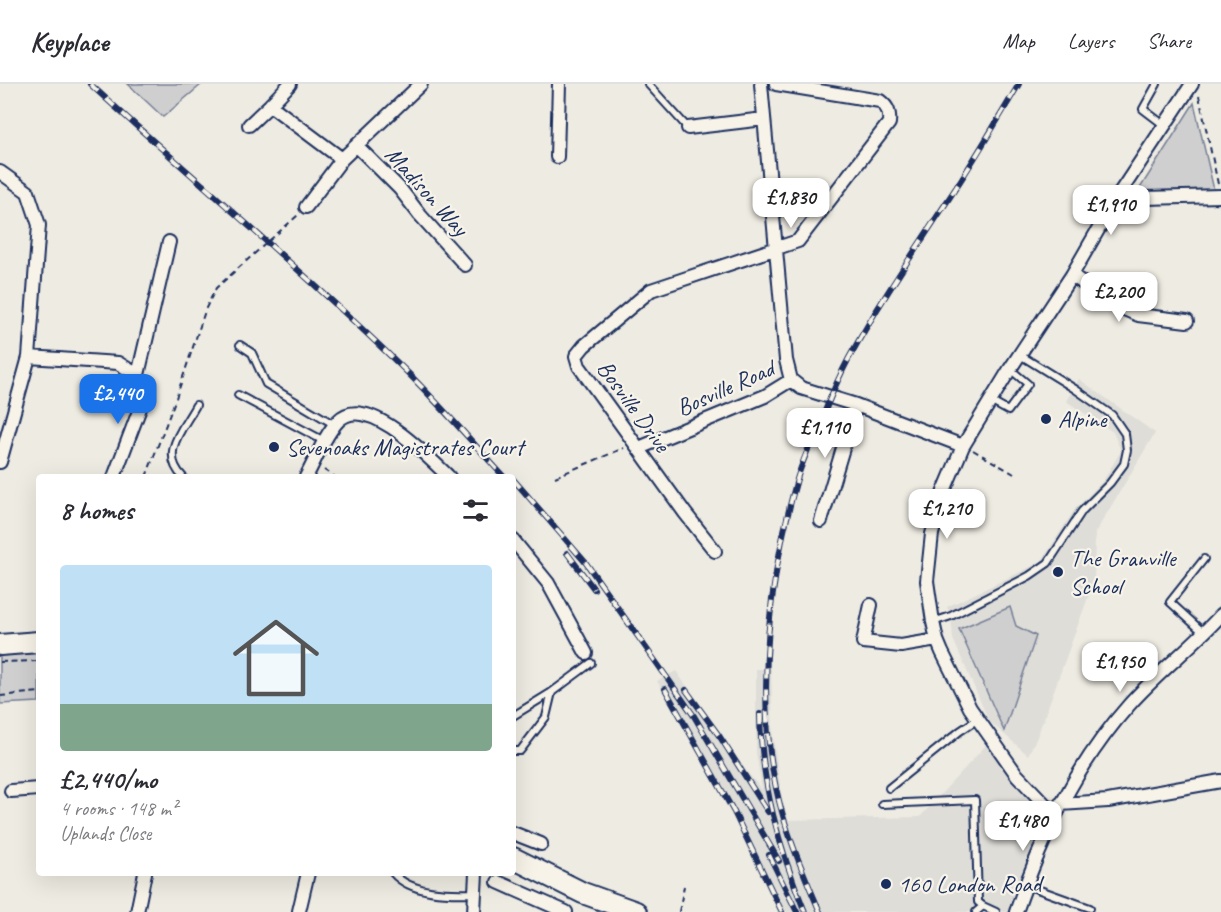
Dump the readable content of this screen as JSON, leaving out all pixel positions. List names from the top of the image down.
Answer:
{
  "streets": {
    "street": ["Madison Way", "Bosville Road", "Bosville Drive"]
  },
  "crossings": [
    ["Bosville Road", "Bosville Drive"]
  ],
  "places": [
    "Alpine",
    "Sevenoaks Magistrates Court",
    "The Granville School",
    "160 London Road"
  ],
  "page": {
    "header": "Keyplace",
    "nav": ["Map", "Layers", "Share"],
    "price": [
      "£1,830",
      "£1,910",
      "£2,200",
      "£2,440",
      "£1,110",
      "£1,210",
      "£1,950",
      "£1,480"
    ],
    "heading": "8 homes",
    "list": [
      {
        "name": "£2,440/mo",
        "note": "4 rooms · 148 m² · Uplands Close"
      }
    ]
  }
}
